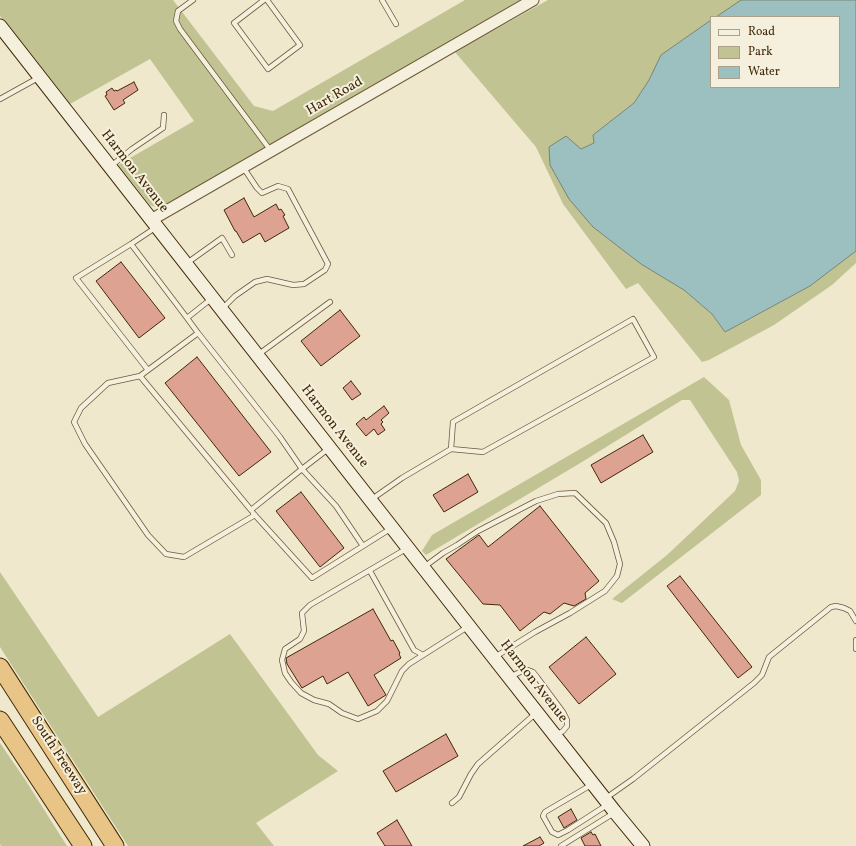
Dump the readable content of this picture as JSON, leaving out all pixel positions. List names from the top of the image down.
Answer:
{
  "streets": {
    "highway": ["South Freeway"],
    "main road": ["Harmon Avenue"],
    "street": ["Hart Road"]
  },
  "crossings": [
    ["Hart Road", "Harmon Avenue"]
  ],
  "legend": ["Road", "Park", "Water"]
}
